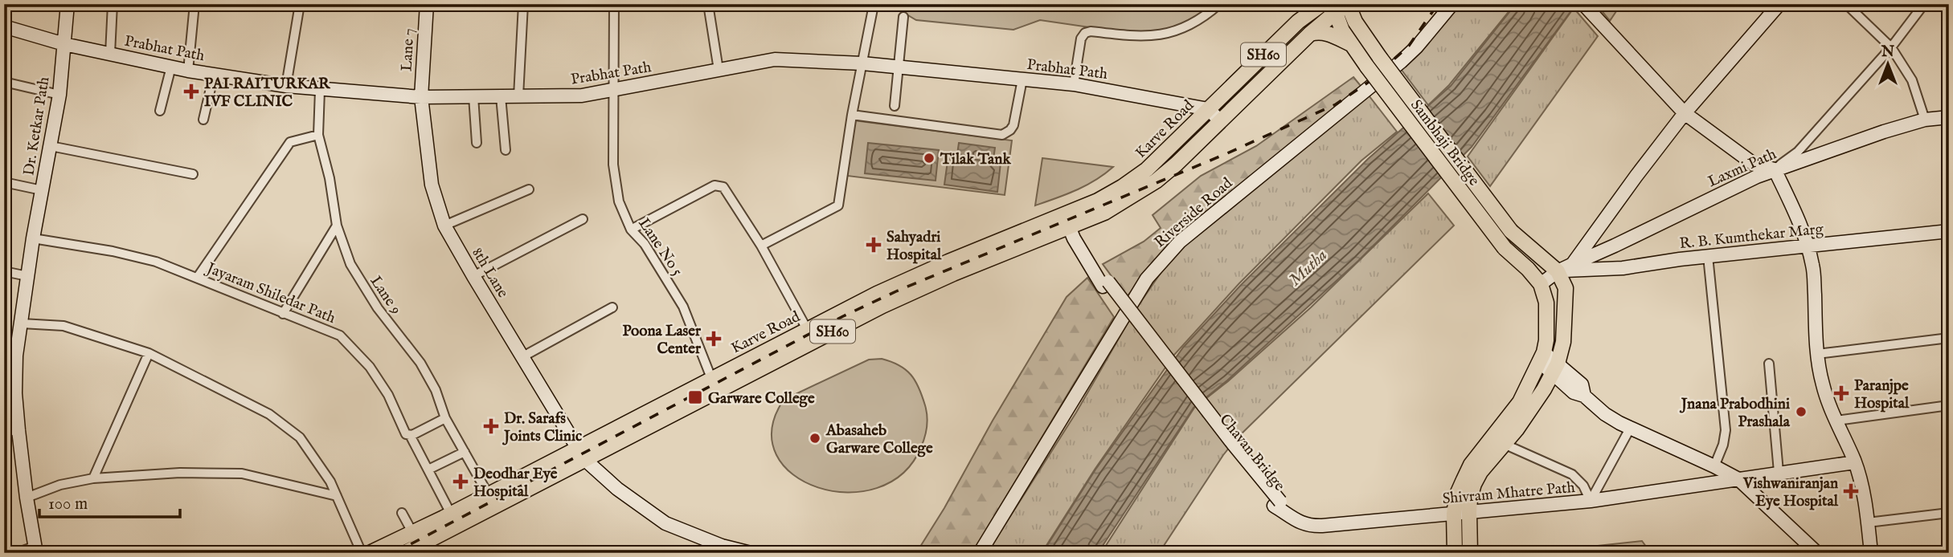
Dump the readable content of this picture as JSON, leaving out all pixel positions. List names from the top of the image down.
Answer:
{
  "streets": {
    "main road": ["SH60", "Karve Road", "Sambhaji Bridge"],
    "street": [
      "Prabhat Path",
      "Lane 7",
      "Dr. Ketkar Path",
      "Laxmi Path",
      "Riverside Road",
      "R. B. Kumthekar Marg",
      "Lane No 5",
      "8th Lane",
      "Jayaram Shiledar Path",
      "Lane 9",
      "Chavan Bridge",
      "Shivram Mhatre Path"
    ]
  },
  "crossings": [
    ["Prabhat Path", "Lane 7"],
    ["Prabhat Path", "Dr. Ketkar Path"],
    ["Prabhat Path", "Karve Road"],
    ["Prabhat Path", "Lane No 5"],
    ["Prabhat Path", "8th Lane"],
    ["Prabhat Path", "Lane 9"],
    ["Lane 7", "8th Lane"],
    ["Dr. Ketkar Path", "Jayaram Shiledar Path"],
    ["Karve Road", "Sambhaji Bridge"],
    ["Karve Road", "Lane No 5"],
    ["Karve Road", "8th Lane"],
    ["Karve Road", "Jayaram Shiledar Path"],
    ["Karve Road", "Lane 9"],
    ["Karve Road", "Chavan Bridge"],
    ["Sambhaji Bridge", "Laxmi Path"],
    ["Sambhaji Bridge", "R. B. Kumthekar Marg"],
    ["Laxmi Path", "R. B. Kumthekar Marg"],
    ["Chavan Bridge", "Shivram Mhatre Path"]
  ],
  "water": ["Mutha"],
  "places": {
    "health": [
      "PAI RAITURKAR IVF CLINIC",
      "Sahyadri Hospital",
      "Poona Laser Center",
      "Paranjpe Hospital",
      "Dr. Sarafs Joints Clinic",
      "Deodhar Eye Hospital",
      "Vishwaniranjan Eye Hospital"
    ],
    "other": ["Tilak Tank", "Jnana Prabodhini Prashala", "Abasaheb Garware College"],
    "transit": ["Garware College"]
  },
  "scale_bar": "100 m",
  "north": "top"
}
